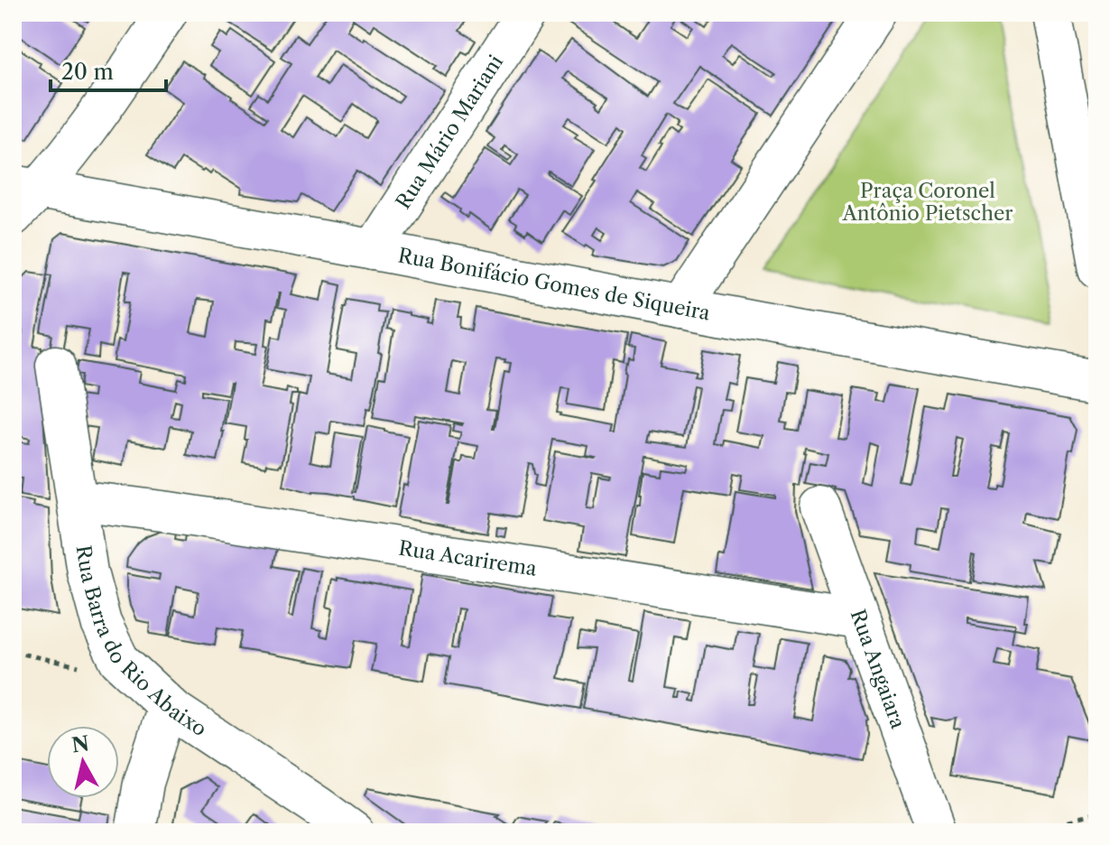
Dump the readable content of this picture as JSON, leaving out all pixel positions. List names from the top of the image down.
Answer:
{
  "streets": {
    "street": [
      "Rua Mário Mariani",
      "Rua Bonifácio Gomes de Siqueira",
      "Rua Acarirema",
      "Rua Barra do Rio Abaixo",
      "Rua Angaiara"
    ]
  },
  "crossings": [
    ["Rua Mário Mariani", "Rua Bonifácio Gomes de Siqueira"],
    ["Rua Acarirema", "Rua Barra do Rio Abaixo"],
    ["Rua Acarirema", "Rua Angaiara"]
  ],
  "parks": ["Praça Coronel Antônio Pietscher"],
  "scale_bar": "20 m",
  "north": "top"
}
